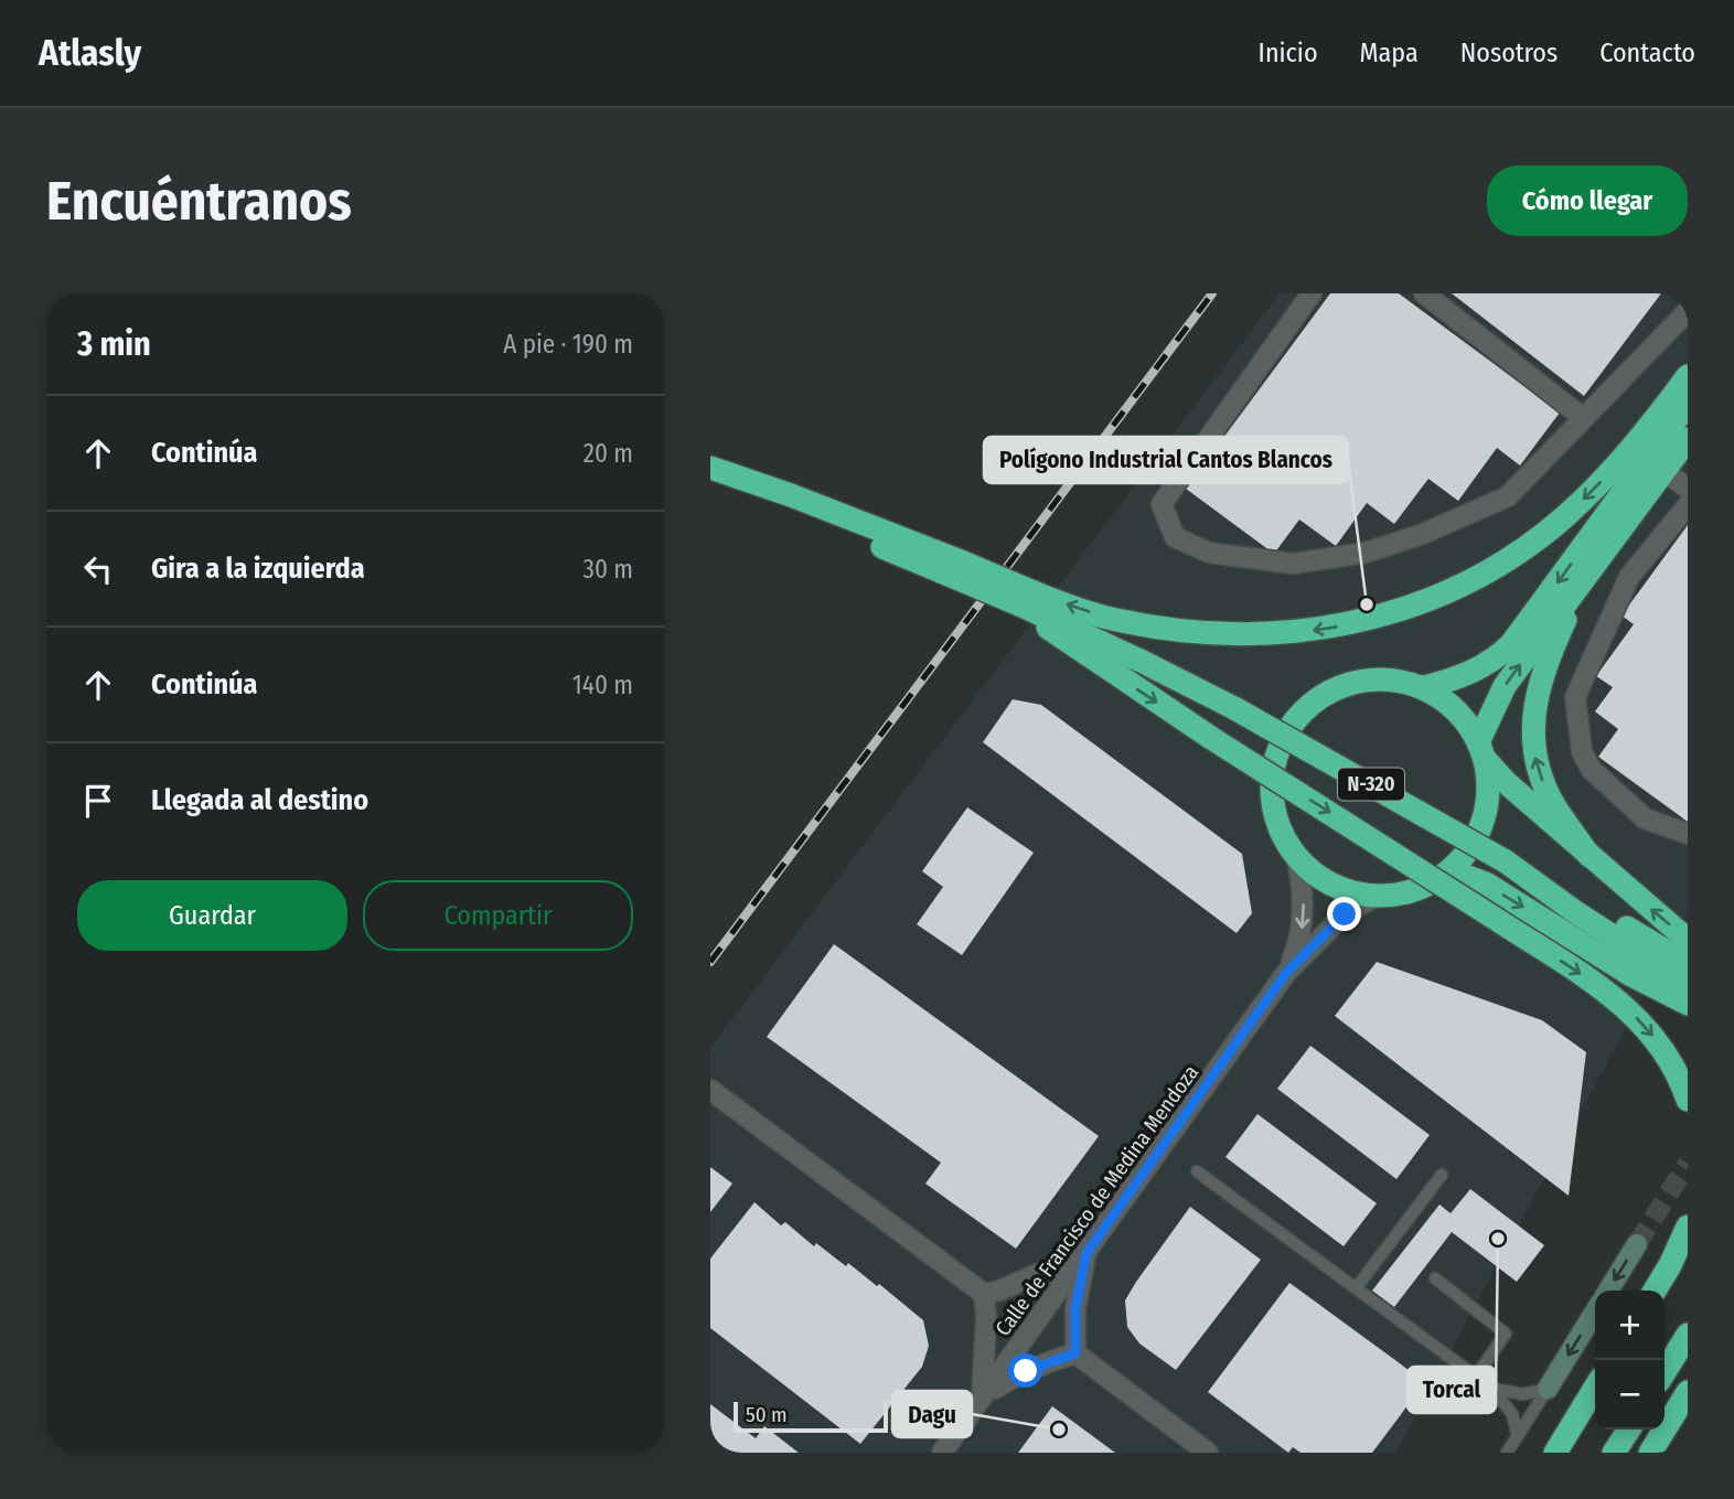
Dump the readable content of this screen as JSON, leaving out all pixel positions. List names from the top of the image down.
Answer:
{
  "streets": {
    "highway": ["N-320"],
    "street": ["Calle de Francisco de Medina Mendoza"]
  },
  "crossings": [
    ["N-320", "Calle de Francisco de Medina Mendoza"]
  ],
  "places": ["Polígono Industrial Cantos Blancos", "Torcal", "Dagu"],
  "scale_bar": "50 m",
  "page": {
    "header": "Atlasly",
    "nav": [
      "Inicio",
      "Mapa",
      "Nosotros",
      "Contacto"
    ],
    "buttons": [
      "Cómo llegar",
      ["Guardar", "Compartir"]
    ],
    "title": "Encuéntranos",
    "heading": ["3 min", "A pie · 190 m"],
    "list": [
      ["Continúa", "20 m"],
      ["Gira a la izquierda", "30 m"],
      ["Continúa", "140 m"],
      "Llegada al destino"
    ],
    "map_buttons": ["+", "−"],
    "scale": "50 m"
  }
}
